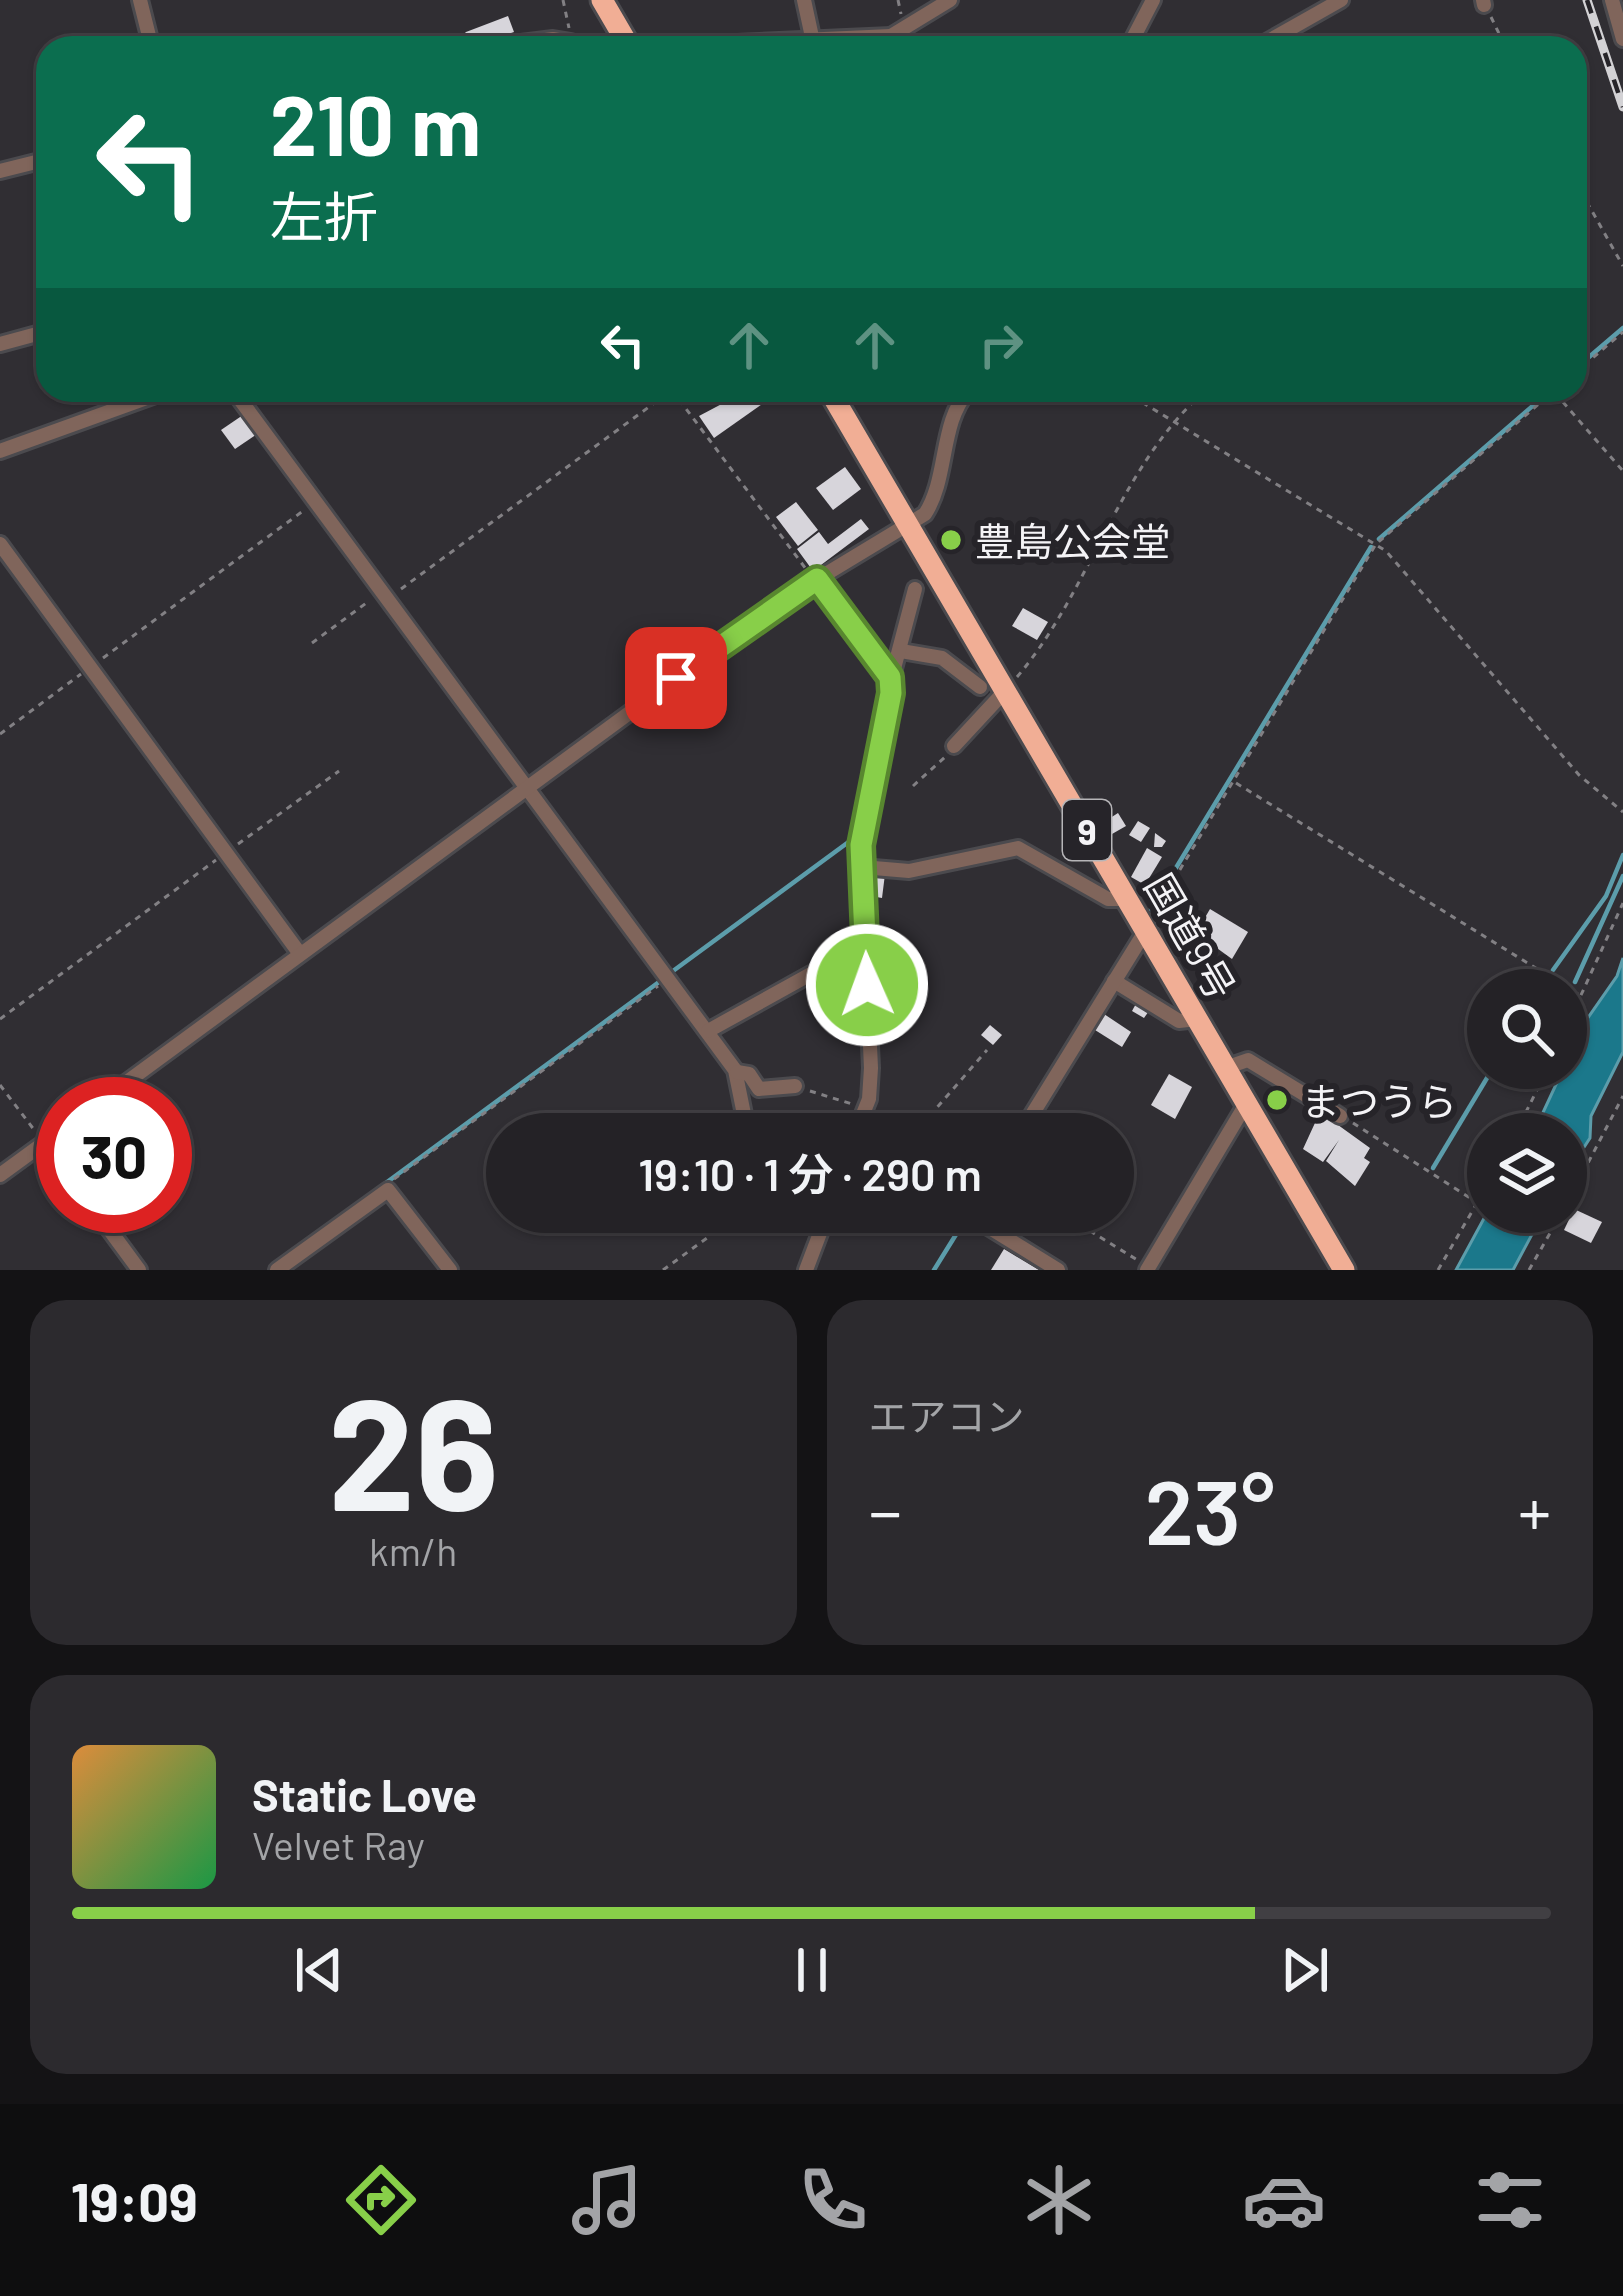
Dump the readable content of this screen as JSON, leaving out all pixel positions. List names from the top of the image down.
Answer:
{
  "streets": {
    "highway": ["9", "国道9号"]
  },
  "places": ["豊島公会堂", "まつうら"],
  "page": {
    "turn": ["210 m", "左折"],
    "limit": "30",
    "trip": "19:10 · 1 分 · 290 m",
    "tile": [
      ["26", "km/h"],
      "エアコン"
    ],
    "heat": ["−", "23°", "+"],
    "song": ["Static Love", "Velvet Ray"],
    "tabs": "19:09"
  }
}
